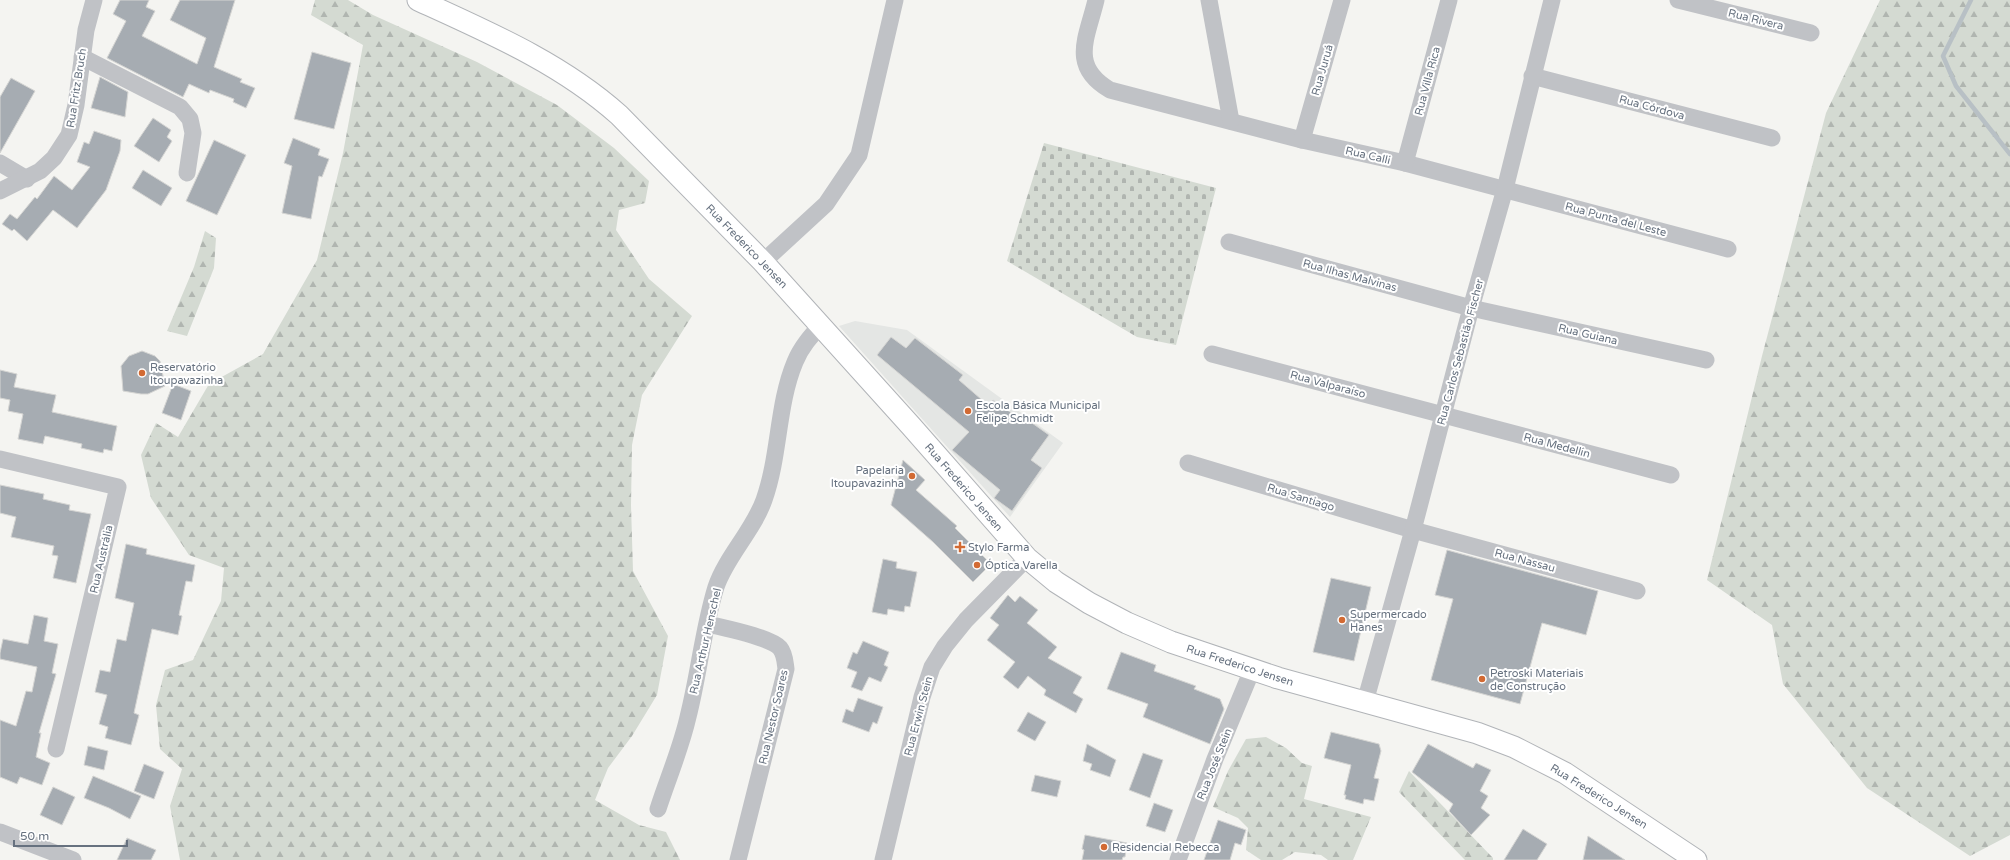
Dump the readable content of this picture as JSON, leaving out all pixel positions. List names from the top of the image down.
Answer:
{
  "streets": {
    "main road": ["Rua Frederico Jensen"],
    "street": [
      "Rua Rivera",
      "Rua Juruá",
      "Rua Villa Rica",
      "Rua Fritz Bruch",
      "Rua Córdova",
      "Rua Calli",
      "Rua Punta del Leste",
      "Rua Ilhas Malvinas",
      "Rua Guiana",
      "Rua Carlos Sebastião Fischer",
      "Rua Valparaíso",
      "Rua Medellin",
      "Rua Santiago",
      "Rua Austrália",
      "Rua Nassau",
      "Rua Arthur Henschel",
      "Rua Erwin Stein",
      "Rua Nestor Soares",
      "Rua José Stein"
    ]
  },
  "crossings": [
    ["Rua Juruá", "Rua Calli"],
    ["Rua Villa Rica", "Rua Calli"],
    ["Rua Córdova", "Rua Carlos Sebastião Fischer"],
    ["Rua Calli", "Rua Punta del Leste"],
    ["Rua Calli", "Rua Carlos Sebastião Fischer"],
    ["Rua Punta del Leste", "Rua Carlos Sebastião Fischer"],
    ["Rua Frederico Jensen", "Rua Carlos Sebastião Fischer"],
    ["Rua Frederico Jensen", "Rua Arthur Henschel"],
    ["Rua Frederico Jensen", "Rua Erwin Stein"],
    ["Rua Frederico Jensen", "Rua José Stein"],
    ["Rua Ilhas Malvinas", "Rua Guiana"],
    ["Rua Ilhas Malvinas", "Rua Carlos Sebastião Fischer"],
    ["Rua Guiana", "Rua Carlos Sebastião Fischer"],
    ["Rua Carlos Sebastião Fischer", "Rua Valparaíso"],
    ["Rua Carlos Sebastião Fischer", "Rua Medellin"],
    ["Rua Carlos Sebastião Fischer", "Rua Santiago"],
    ["Rua Carlos Sebastião Fischer", "Rua Nassau"],
    ["Rua Valparaíso", "Rua Medellin"],
    ["Rua Santiago", "Rua Nassau"],
    ["Rua Arthur Henschel", "Rua Nestor Soares"]
  ],
  "places": {
    "other": [
      "Reservatório Itoupavazinha",
      "Escola Básica Municipal Felipe Schmidt",
      "Papelaria Itoupavazinha",
      "Óptica Varella",
      "Supermercado Hanes",
      "Petroski Materiais de Construção",
      "Residencial Rebecca"
    ],
    "health": ["Stylo Farma"]
  },
  "scale_bar": "50 m"
}
